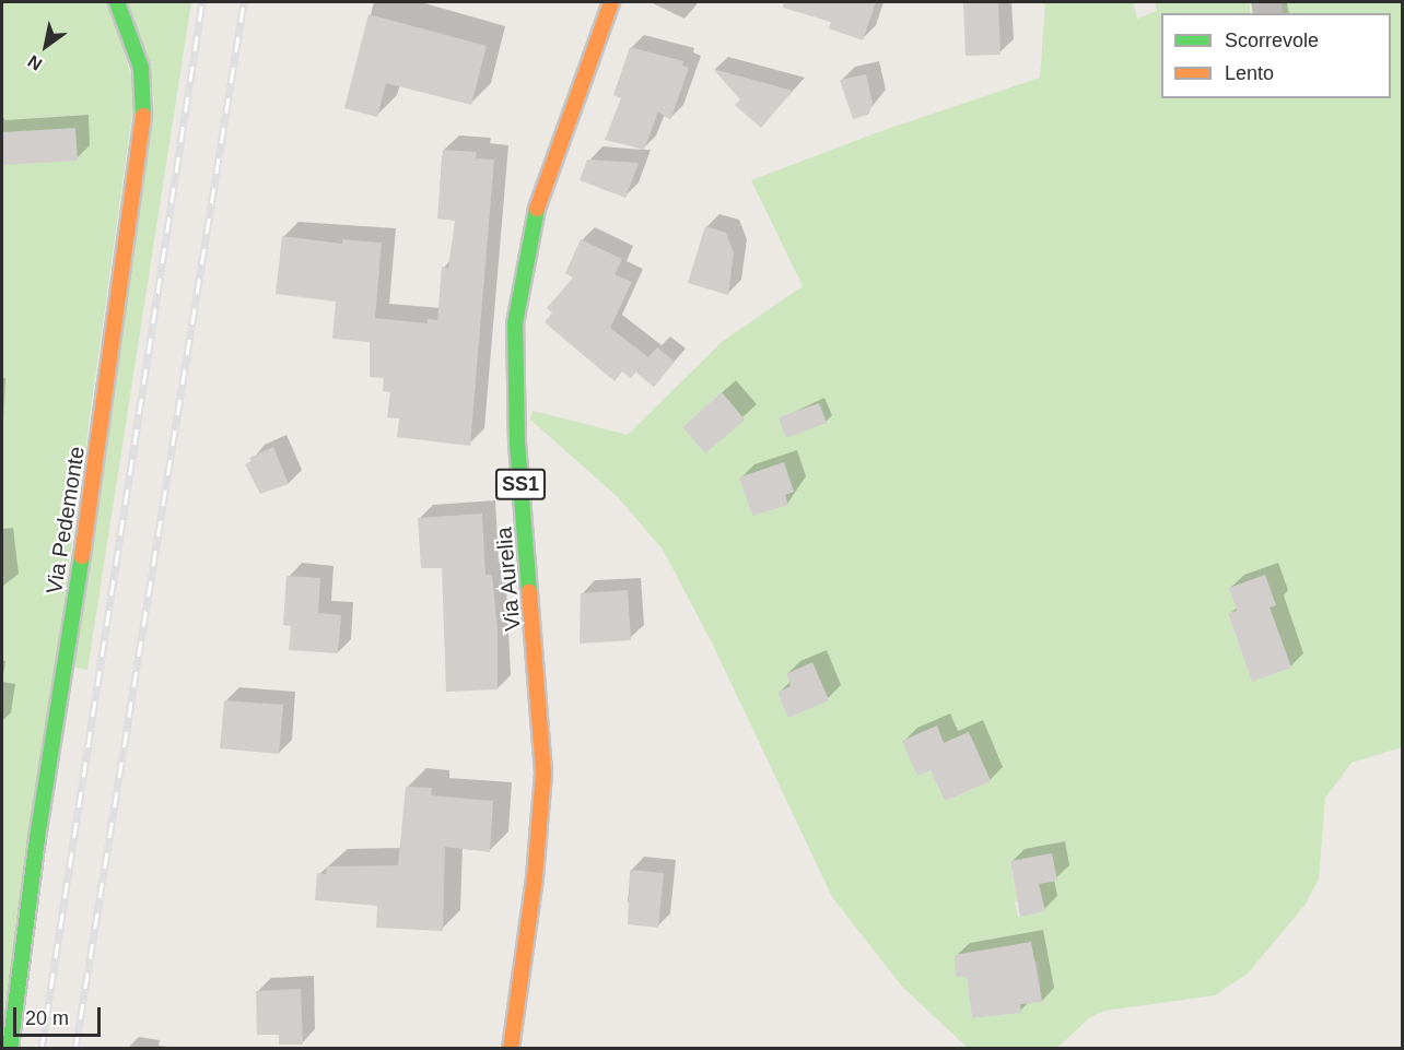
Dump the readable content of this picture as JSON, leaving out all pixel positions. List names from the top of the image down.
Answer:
{
  "streets": {
    "main road": ["SS1", "Via Pedemonte", "Via Aurelia"]
  },
  "legend": ["Scorrevole", "Lento"],
  "scale_bar": "20 m",
  "north": "bottom left"
}
